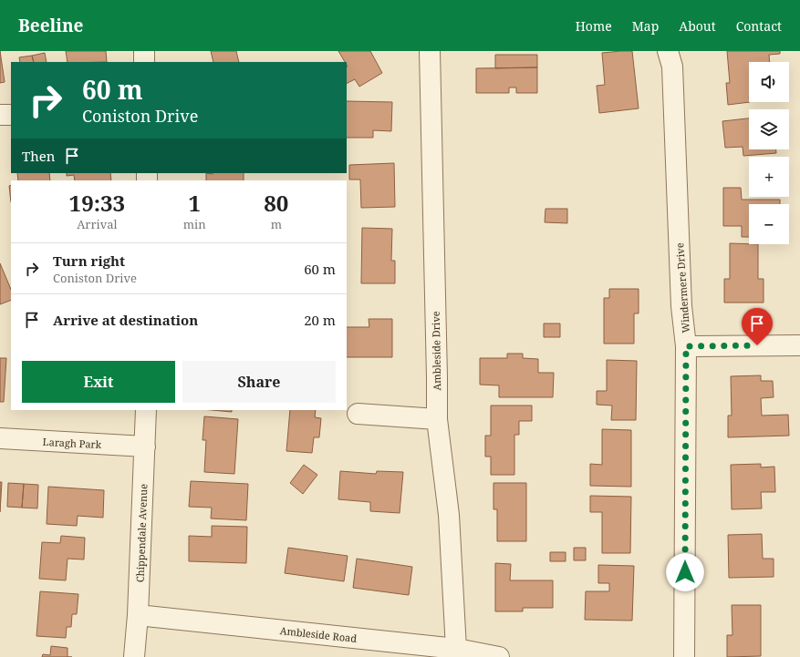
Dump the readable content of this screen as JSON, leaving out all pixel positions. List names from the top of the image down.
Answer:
{
  "streets": {
    "street": [
      "Windermere Drive",
      "Ambleside Drive",
      "Laragh Park",
      "Chippendale Avenue",
      "Ambleside Road"
    ]
  },
  "crossings": [
    ["Ambleside Drive", "Ambleside Road"],
    ["Laragh Park", "Chippendale Avenue"],
    ["Chippendale Avenue", "Ambleside Road"]
  ],
  "page": {
    "header": "Beeline",
    "nav": [
      "Home",
      "Map",
      "About",
      "Contact"
    ],
    "map_buttons": ["+", "−"],
    "turn": ["60 m", "Coniston Drive"],
    "then": "Then",
    "eta": [
      "19:33",
      "Arrival",
      "1",
      "min",
      "80",
      "m"
    ],
    "list": [
      {
        "name": "Turn right",
        "note": "Coniston Drive",
        "value": "60 m"
      },
      {
        "name": "Arrive at destination",
        "value": "20 m"
      }
    ],
    "buttons": ["Exit", "Share"]
  }
}
